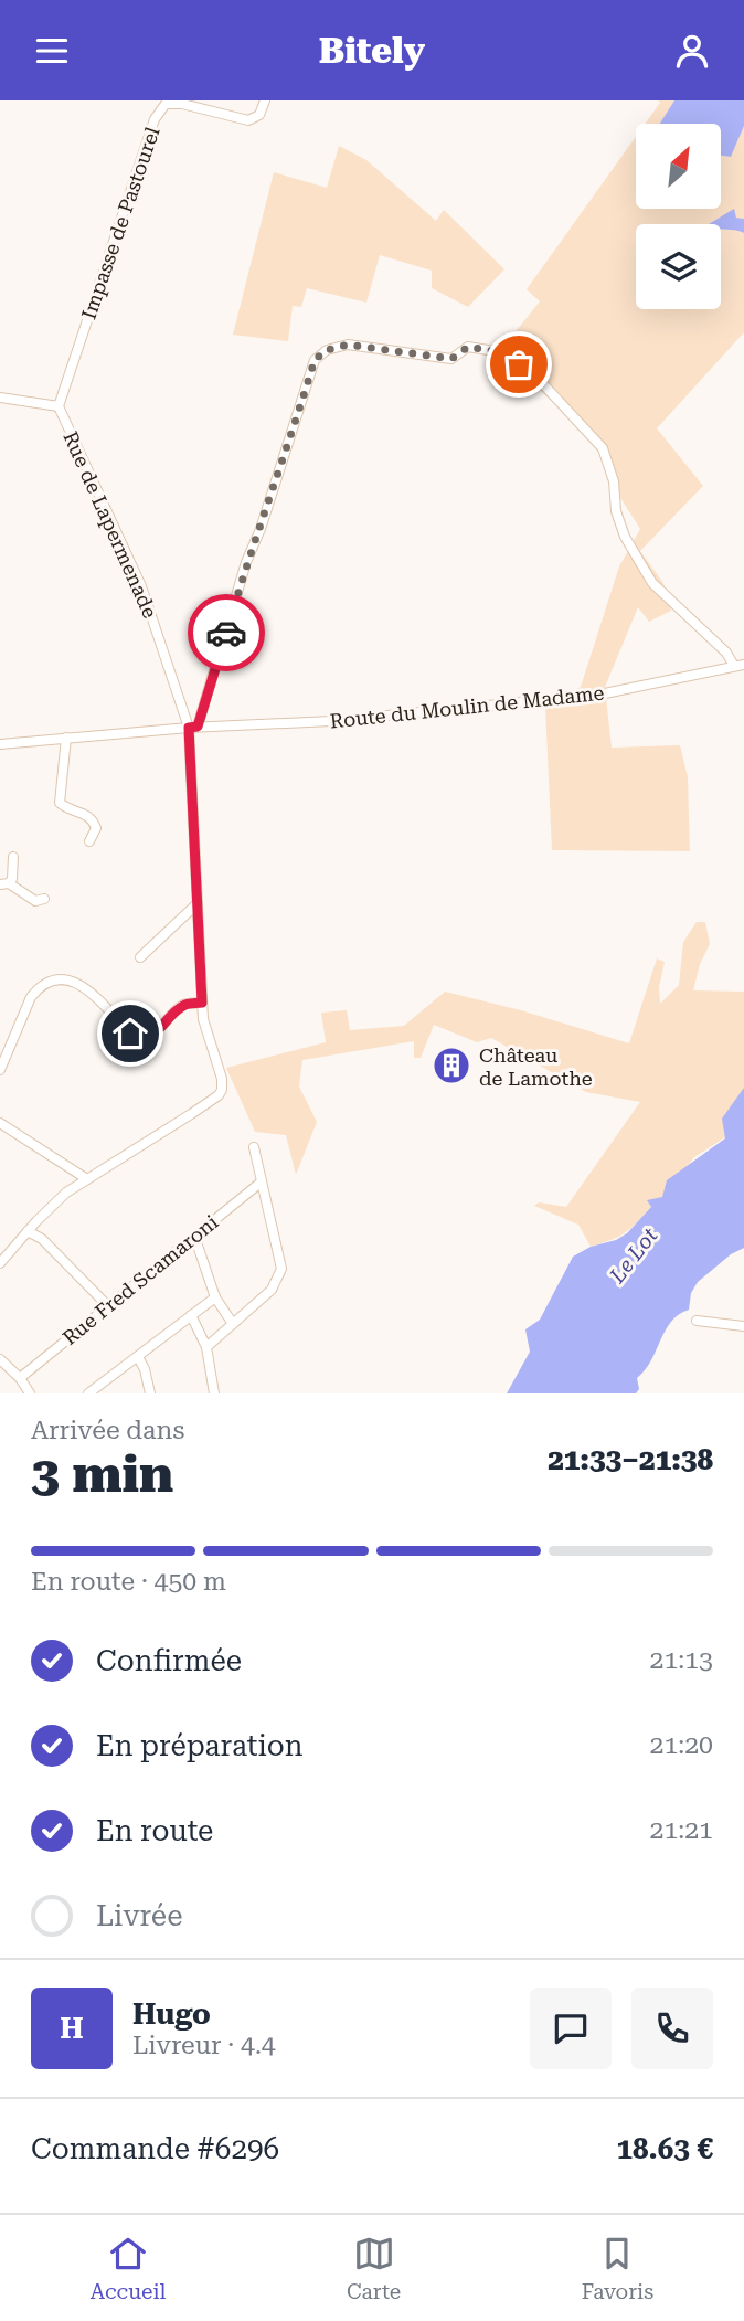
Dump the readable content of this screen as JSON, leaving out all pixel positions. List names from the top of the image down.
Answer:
{
  "streets": {
    "street": [
      "Impasse de Pastourel",
      "Rue de Lapermenade",
      "Route du Moulin de Madame",
      "Rue Fred Scamaroni"
    ]
  },
  "crossings": [
    ["Impasse de Pastourel", "Rue de Lapermenade"],
    ["Rue de Lapermenade", "Route du Moulin de Madame"]
  ],
  "water": ["Le Lot"],
  "places": {
    "building": ["Château de Lamothe"]
  },
  "north": "top right",
  "page": {
    "header": "Bitely",
    "heading": ["3 min", "Arrivée dans", "21:33–21:38"],
    "panel": [
      "Hugo",
      "Livreur · 4.4",
      "Commande #6296",
      "18.63 €"
    ],
    "bar": "En route · 450 m",
    "list": [
      ["Confirmée", "21:13"],
      ["En préparation", "21:20"],
      ["En route", "21:21"],
      "Livrée"
    ],
    "round": "H",
    "tabs": ["Accueil", "Carte", "Favoris"]
  }
}
